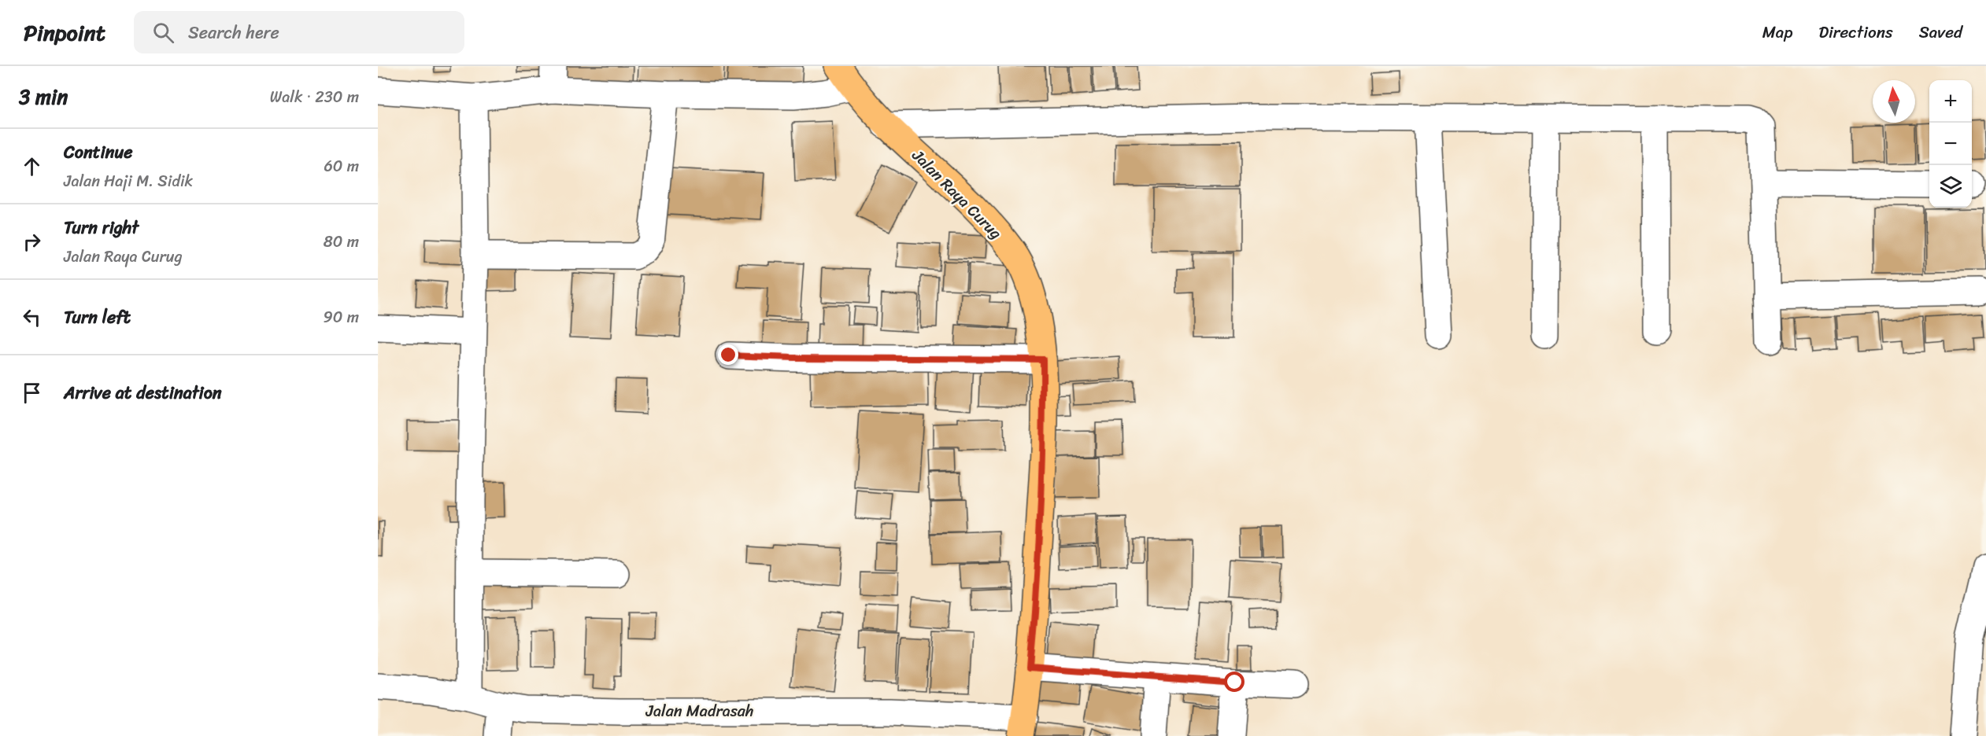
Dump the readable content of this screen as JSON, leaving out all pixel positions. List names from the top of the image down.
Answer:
{
  "streets": {
    "main road": ["Jalan Raya Curug"],
    "street": ["Jalan Madrasah"]
  },
  "crossings": [
    ["Jalan Raya Curug", "Jalan Madrasah"]
  ],
  "north": "top",
  "page": {
    "header": "Pinpoint",
    "search": "Search here",
    "nav": ["Map", "Directions", "Saved"],
    "heading": ["3 min", "Walk · 230 m"],
    "map_buttons": ["+", "−"],
    "list": [
      ["Continue", "Jalan Haji M. Sidik", "60 m"],
      ["Turn right", "Jalan Raya Curug", "80 m"],
      ["Turn left", "90 m"],
      "Arrive at destination"
    ]
  }
}
